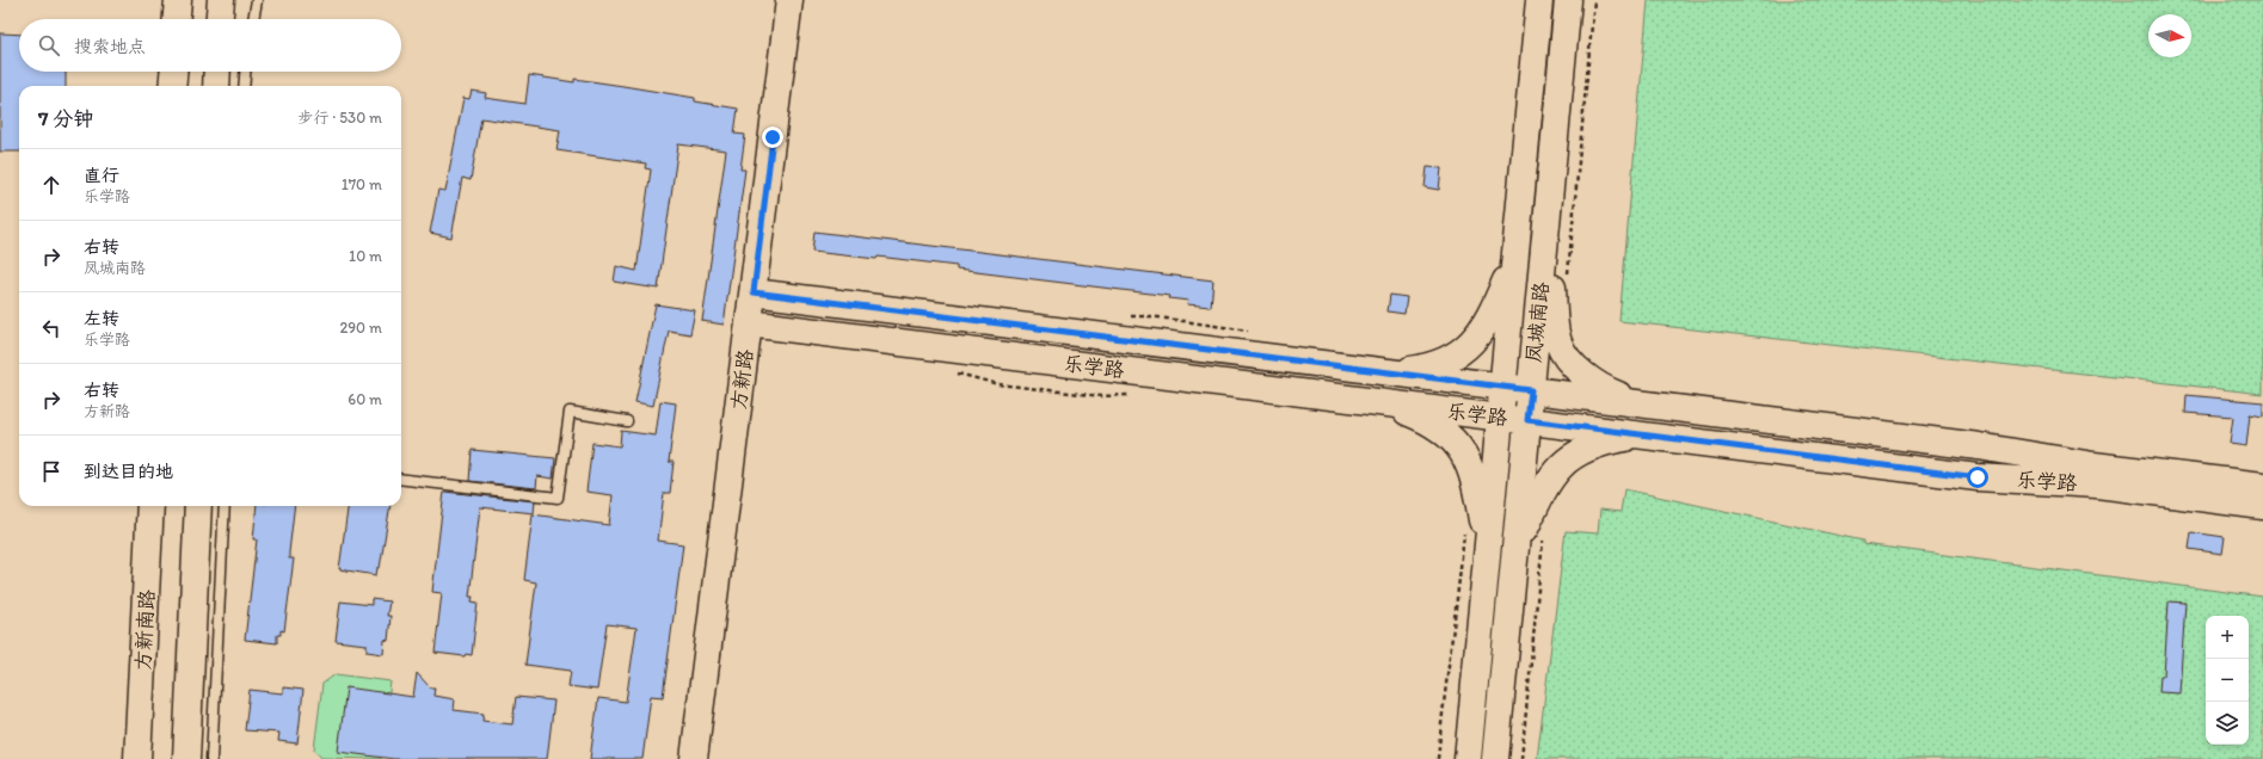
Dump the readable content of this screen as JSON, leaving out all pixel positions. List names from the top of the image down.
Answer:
{
  "streets": {
    "street": [
      "凤城南路",
      "乐学路",
      "方新路",
      "方新南路"
    ]
  },
  "crossings": [
    ["凤城南路", "乐学路"],
    ["乐学路", "方新路"]
  ],
  "north": "right",
  "page": {
    "search": "搜索地点",
    "heading": ["7 分钟", "步行 · 530 m"],
    "list": [
      ["直行", "乐学路", "170 m"],
      ["右转", "凤城南路", "10 m"],
      ["左转", "乐学路", "290 m"],
      ["右转", "方新路", "60 m"],
      "到达目的地"
    ],
    "map_buttons": ["+", "−"]
  }
}
